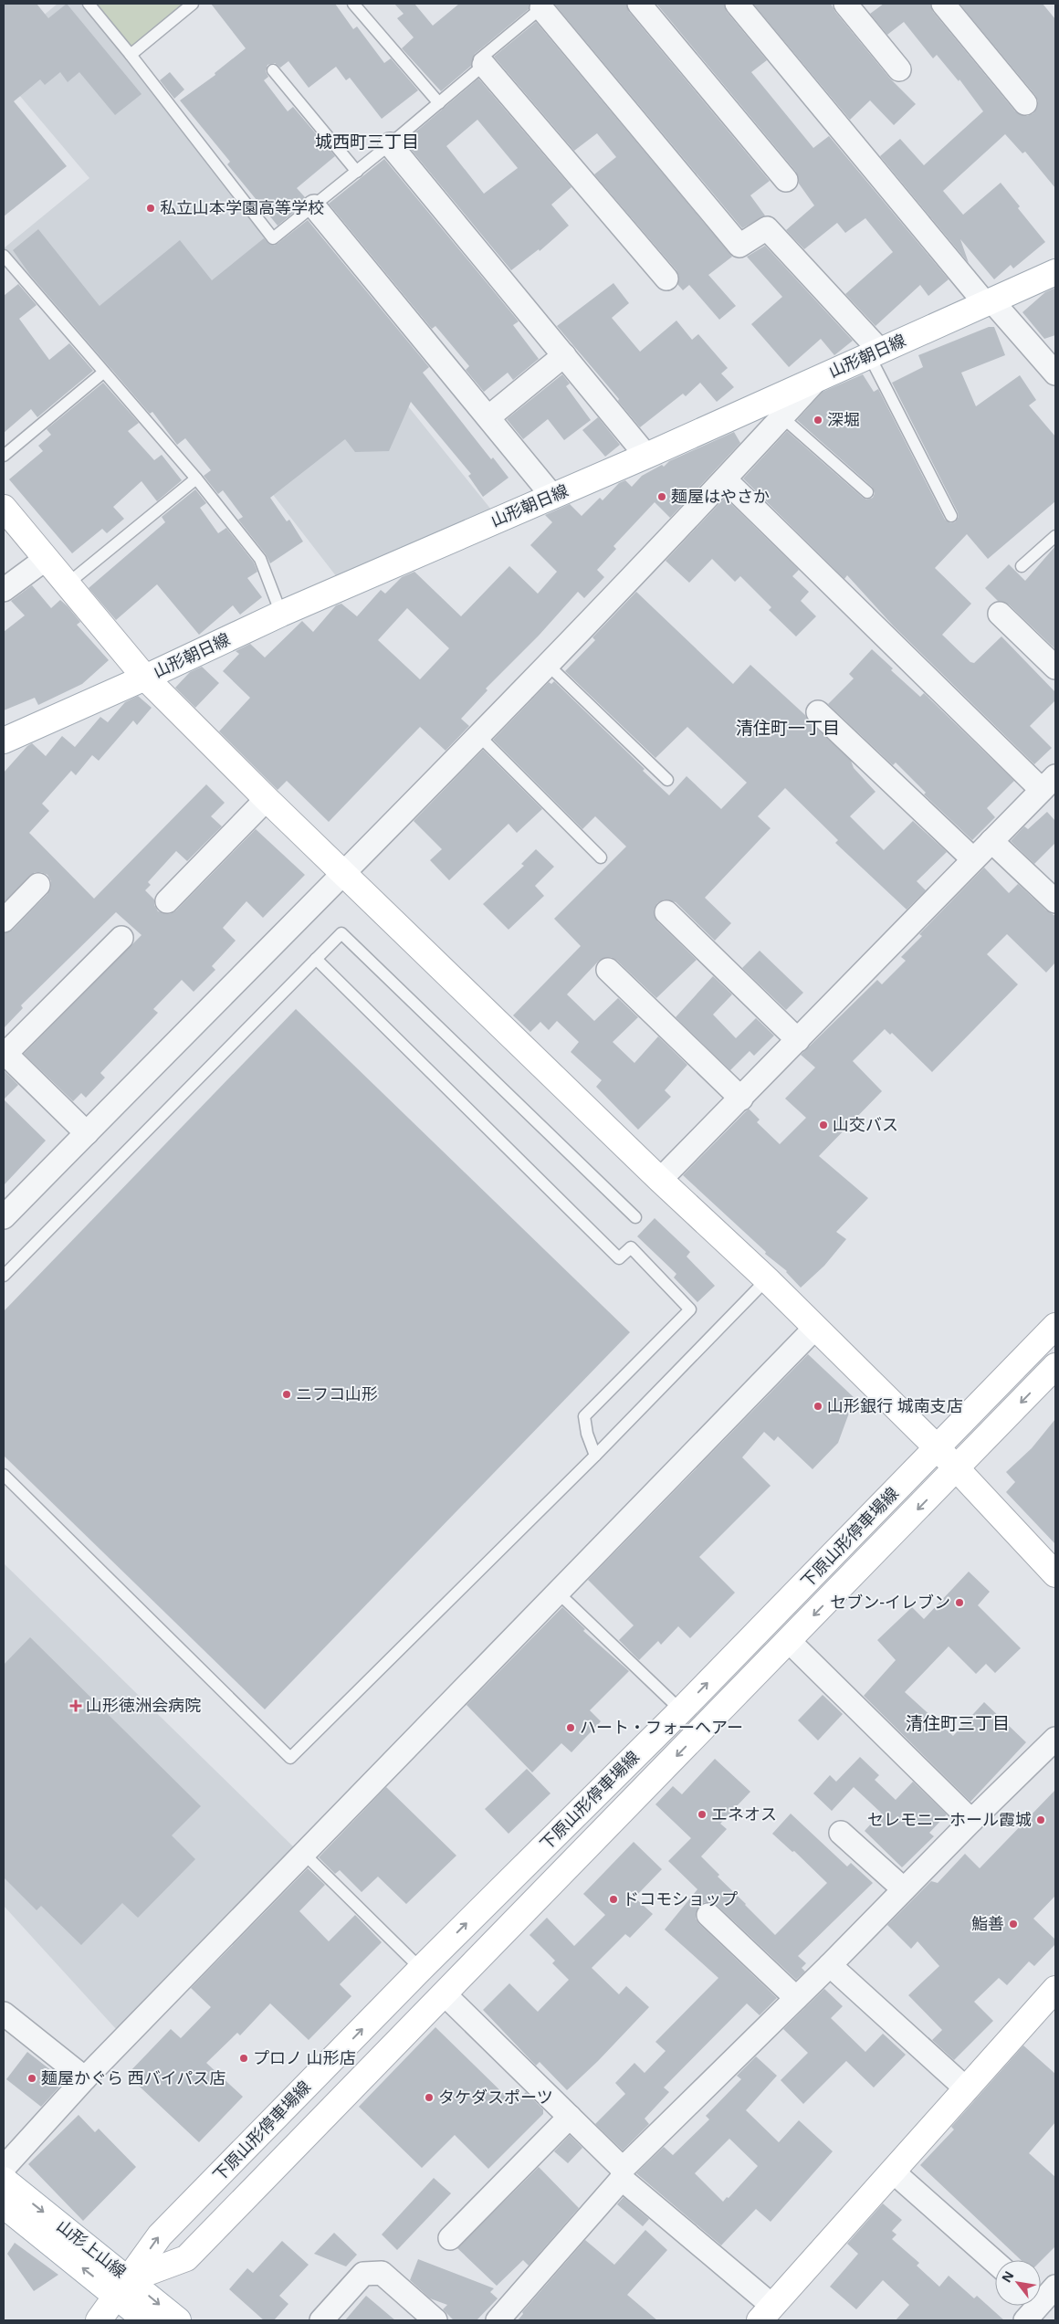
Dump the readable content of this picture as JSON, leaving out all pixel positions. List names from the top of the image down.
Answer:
{
  "streets": {
    "main road": ["山形朝日線", "下原山形停車場線", "山形上山線"]
  },
  "crossings": [
    ["下原山形停車場線", "山形上山線"]
  ],
  "districts": ["城西町三丁目", "清住町一丁目", "清住町三丁目"],
  "places": {
    "other": [
      "私立山本学園高等学校",
      "深堀",
      "麺屋はやさか",
      "山交バス",
      "ニフコ山形",
      "山形銀行 城南支店",
      "セブン-イレブン",
      "ハート・フォーヘアー",
      "エネオス",
      "セレモニーホール霞城",
      "ドコモショップ",
      "鮨善",
      "プロノ 山形店",
      "麺屋かぐら 西バイパス店",
      "タケダスポーツ"
    ],
    "health": ["山形徳洲会病院"]
  },
  "north": "top left"
}
